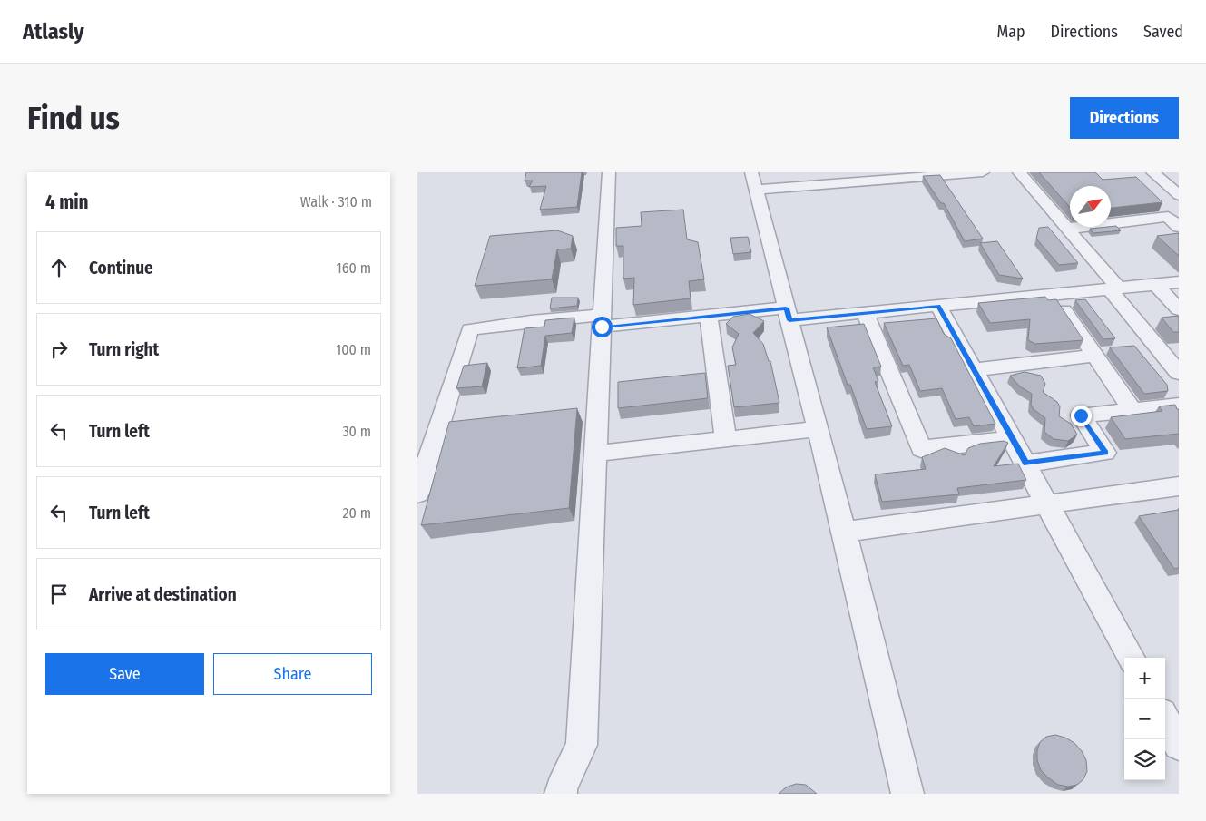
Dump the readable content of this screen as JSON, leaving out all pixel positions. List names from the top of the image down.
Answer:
{
  "north": "top right",
  "page": {
    "header": "Atlasly",
    "nav": ["Map", "Directions", "Saved"],
    "buttons": [
      "Directions",
      ["Save", "Share"]
    ],
    "title": "Find us",
    "heading": ["4 min", "Walk · 310 m"],
    "list": [
      ["Continue", "160 m"],
      ["Turn right", "100 m"],
      ["Turn left", "30 m"],
      ["Turn left", "20 m"],
      "Arrive at destination"
    ],
    "map_buttons": ["+", "−"]
  }
}
